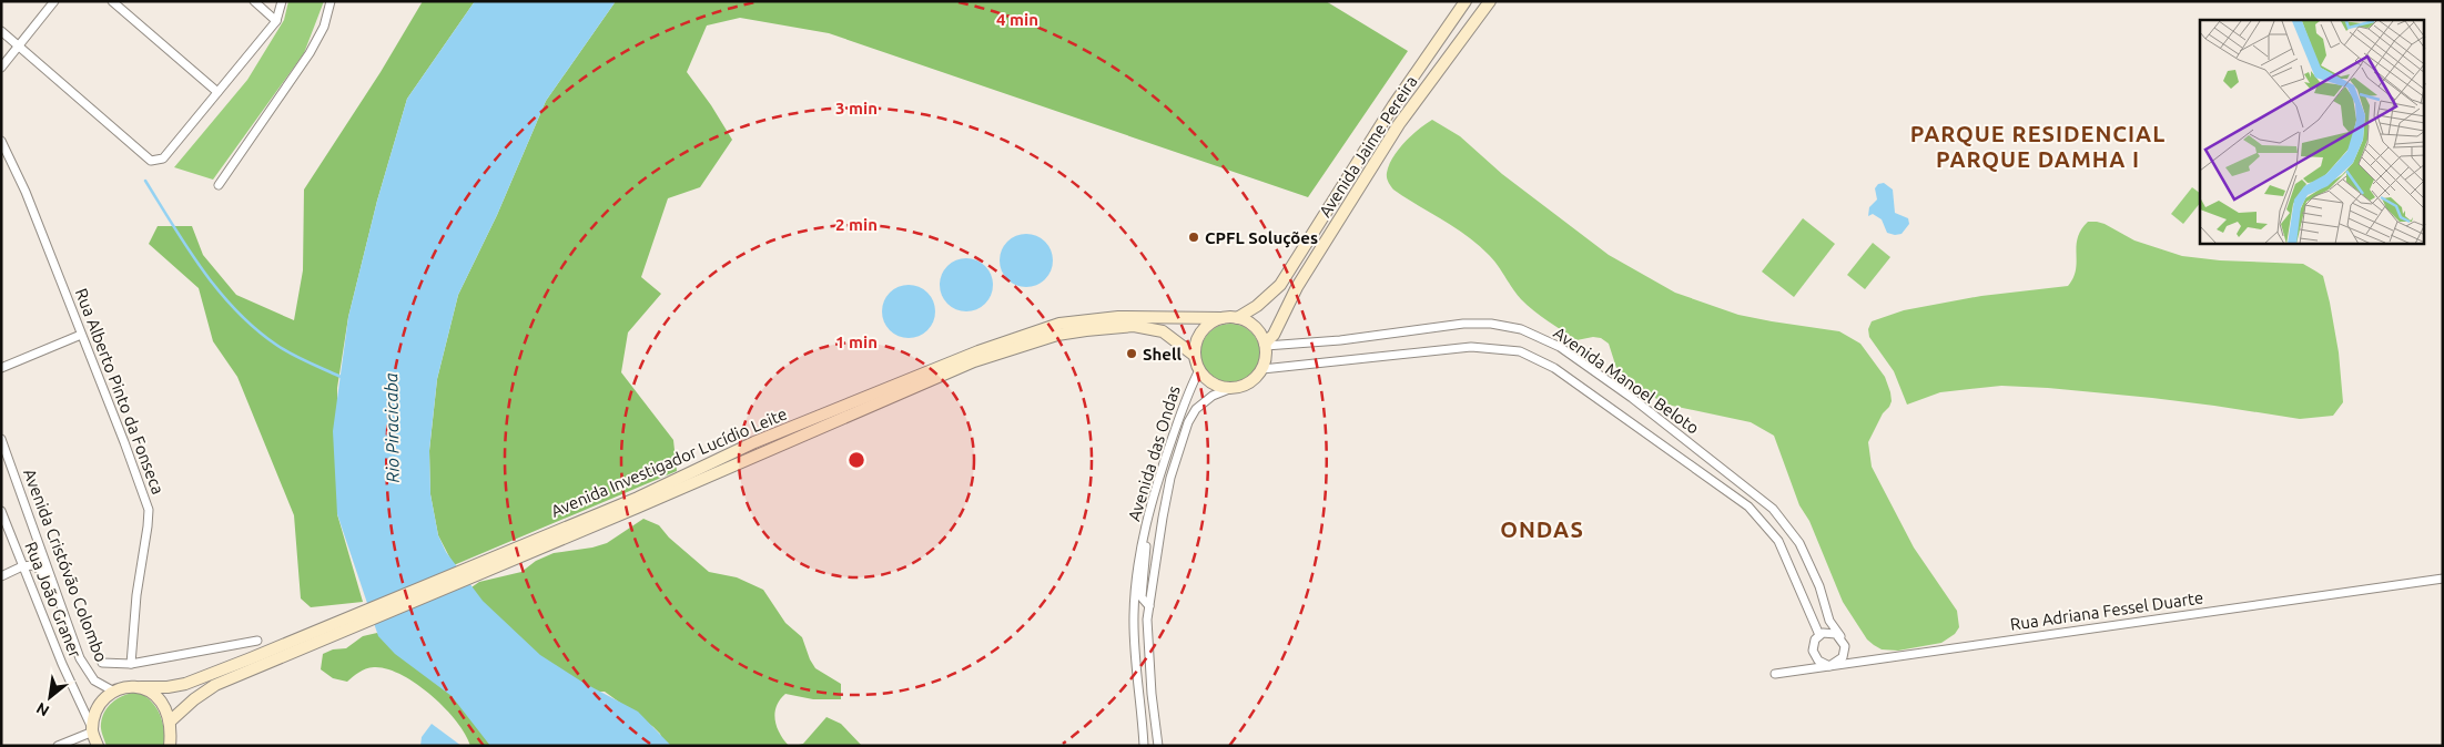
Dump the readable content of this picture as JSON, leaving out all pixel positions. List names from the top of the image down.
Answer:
{
  "streets": {
    "main road": ["Avenida Jaime Pereira", "Avenida Investigador Lucídio Leite"],
    "street": [
      "Avenida Manoel Beloto",
      "Rua Alberto Pinto da Fonseca",
      "Avenida das Ondas",
      "Avenida Cristóvão Colombo",
      "Rua João Graner",
      "Rua Adriana Fessel Duarte"
    ]
  },
  "crossings": [
    ["Avenida Jaime Pereira", "Avenida Manoel Beloto"],
    ["Avenida Jaime Pereira", "Avenida das Ondas"],
    ["Avenida Jaime Pereira", "Avenida Investigador Lucídio Leite"],
    ["Avenida Manoel Beloto", "Avenida das Ondas"],
    ["Avenida Manoel Beloto", "Avenida Investigador Lucídio Leite"],
    ["Avenida Manoel Beloto", "Rua Adriana Fessel Duarte"],
    ["Avenida das Ondas", "Avenida Investigador Lucídio Leite"],
    ["Avenida Investigador Lucídio Leite", "Avenida Cristóvão Colombo"]
  ],
  "districts": ["PARQUE RESIDENCIAL PARQUE DAMHA I", "ONDAS"],
  "water": ["Rio Piracicaba"],
  "places": ["CPFL Soluções", "Shell"],
  "north": "bottom left",
  "rings": [
    "4 min",
    "3 min",
    "2 min",
    "1 min"
  ]
}
